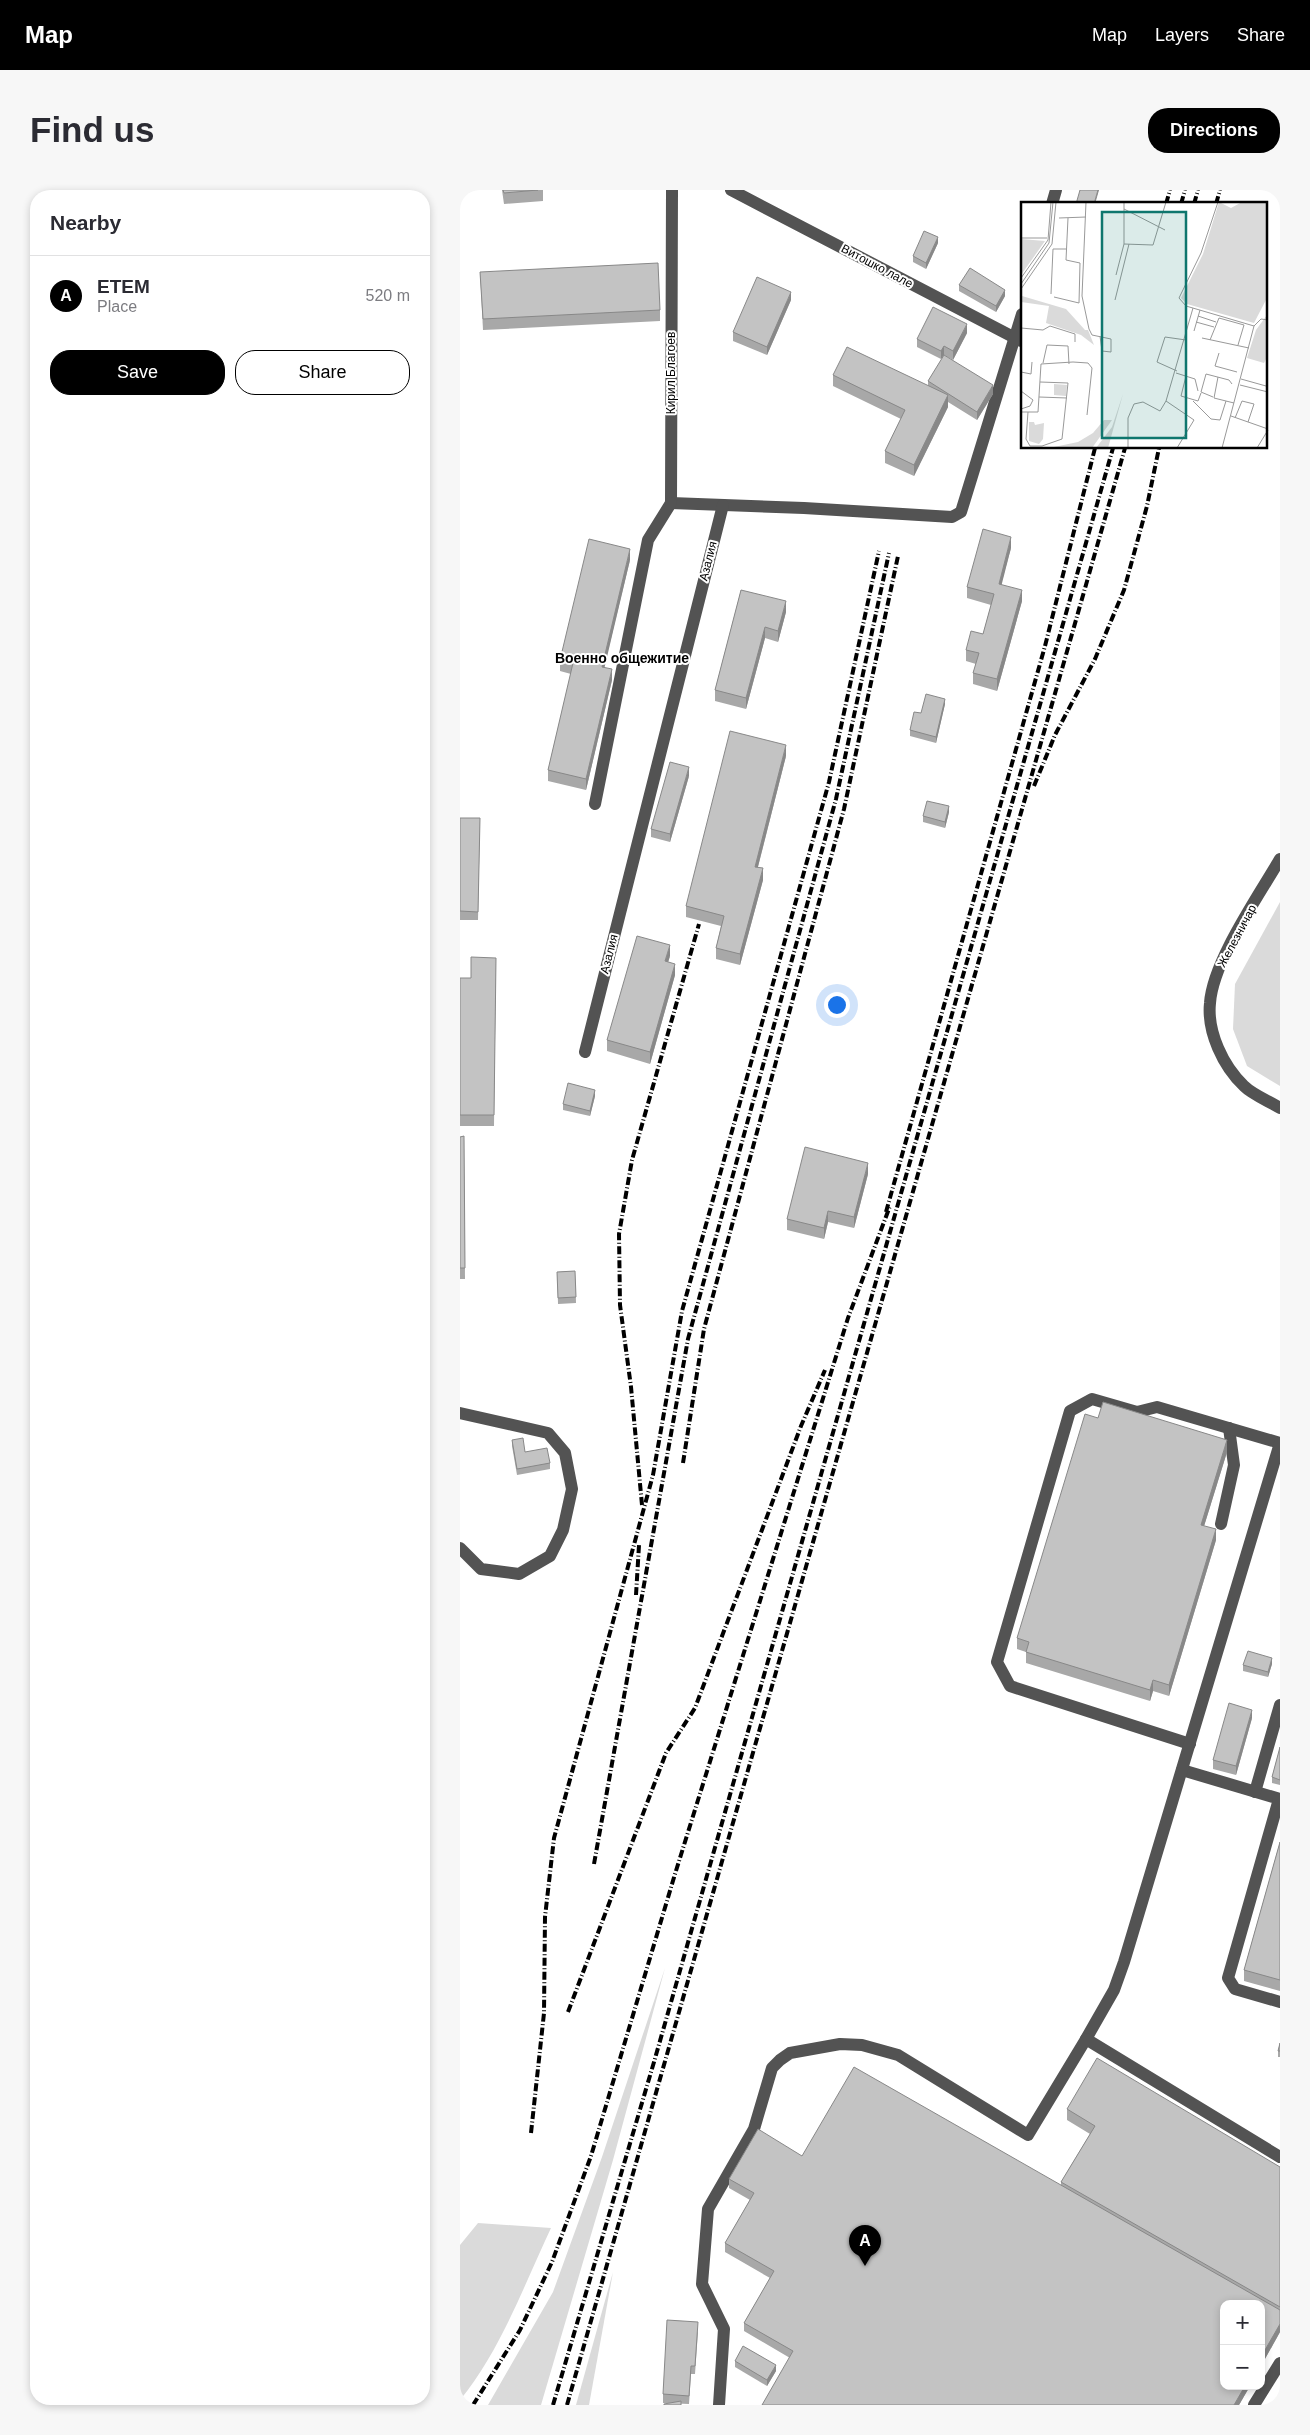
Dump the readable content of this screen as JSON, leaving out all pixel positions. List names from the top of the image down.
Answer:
{
  "streets": {
    "street": [
      "Витошко лале",
      "Кирил Благоев",
      "Азалия",
      "Железничар"
    ]
  },
  "districts": ["Военно общежитие"],
  "page": {
    "header": "Map",
    "nav": ["Map", "Layers", "Share"],
    "buttons": [
      "Directions",
      ["Save", "Share"]
    ],
    "title": "Find us",
    "heading": "Nearby",
    "list": [
      {
        "mark": "A",
        "name": "ЕТЕМ",
        "note": "Place",
        "value": "520 m"
      }
    ],
    "pins": "A",
    "map_buttons": ["+", "−"]
  }
}
